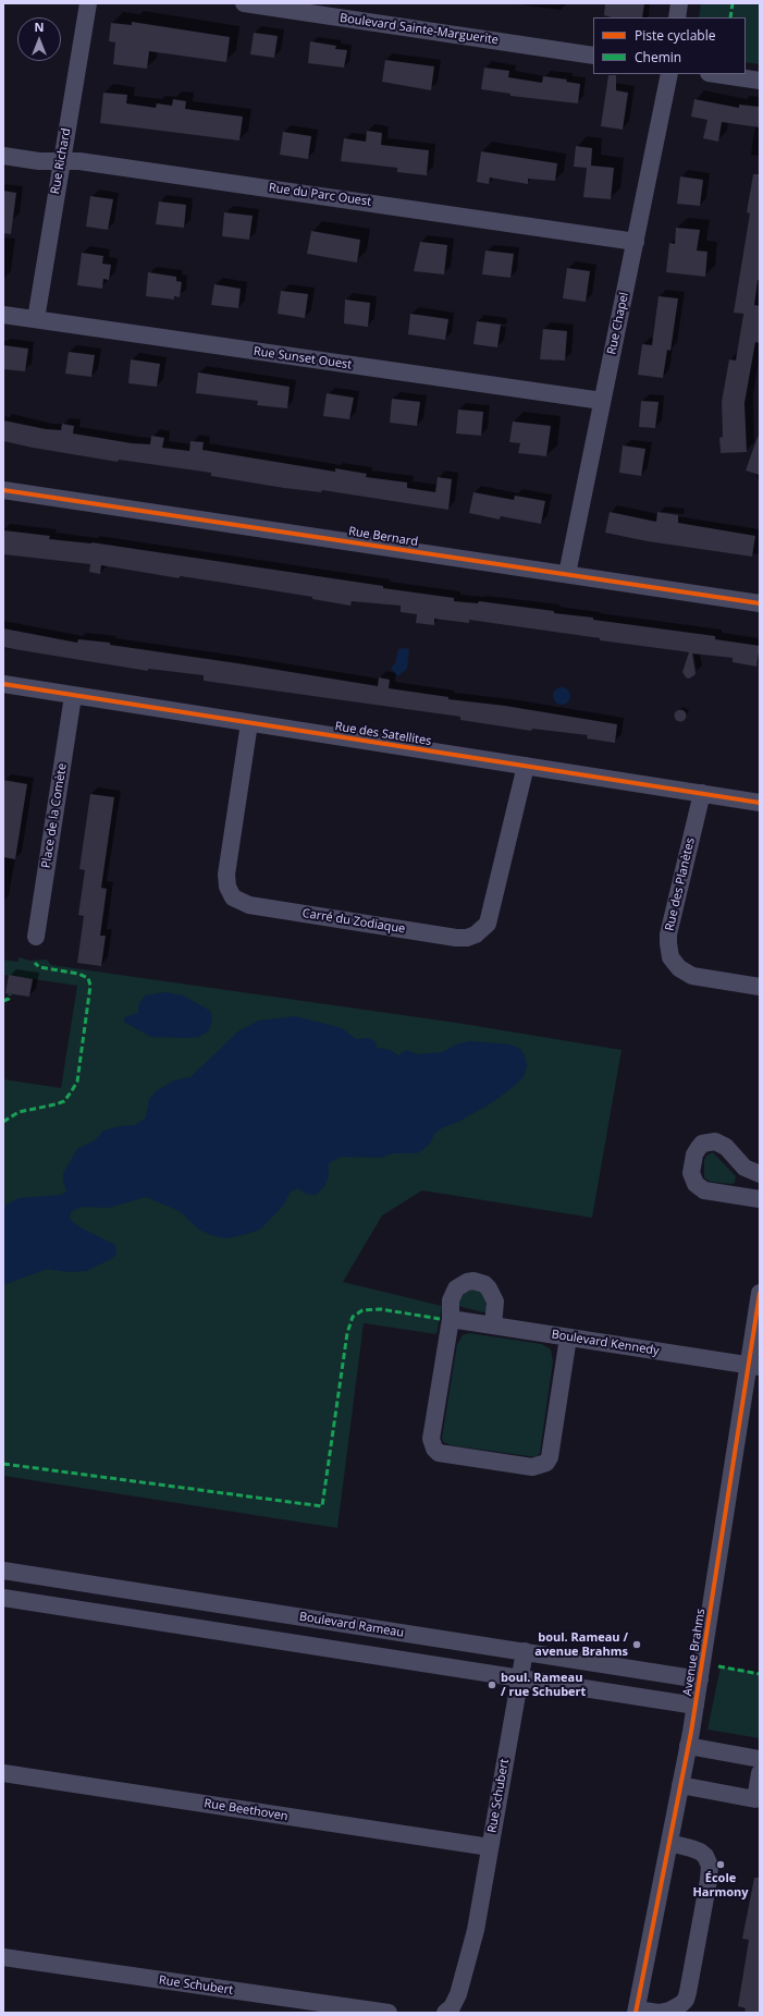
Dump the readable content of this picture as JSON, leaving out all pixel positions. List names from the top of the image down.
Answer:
{
  "streets": {
    "street": [
      "Boulevard Sainte-Marguerite",
      "Rue Richard",
      "Rue du Parc Ouest",
      "Rue Chapel",
      "Rue Sunset Ouest",
      "Rue Bernard",
      "Rue des Satellites",
      "Place de la Comète",
      "Rue des Planètes",
      "Carré du Zodiaque",
      "Boulevard Kennedy",
      "Boulevard Rameau",
      "Avenue Brahms",
      "Rue Schubert",
      "Rue Beethoven"
    ]
  },
  "crossings": [
    ["Rue Richard", "Rue du Parc Ouest"],
    ["Rue Richard", "Rue Sunset Ouest"],
    ["Rue du Parc Ouest", "Rue Chapel"],
    ["Rue Chapel", "Rue Sunset Ouest"],
    ["Rue Chapel", "Rue Bernard"],
    ["Rue des Satellites", "Place de la Comète"],
    ["Rue des Satellites", "Rue des Planètes"],
    ["Rue des Satellites", "Carré du Zodiaque"],
    ["Boulevard Kennedy", "Avenue Brahms"],
    ["Boulevard Rameau", "Avenue Brahms"],
    ["Boulevard Rameau", "Rue Schubert"],
    ["Rue Schubert", "Rue Beethoven"]
  ],
  "places": ["boul. Rameau / avenue Brahms", "boul. Rameau / rue Schubert", "École Harmony"],
  "legend": ["Piste cyclable", "Chemin"],
  "north": "top"
}
